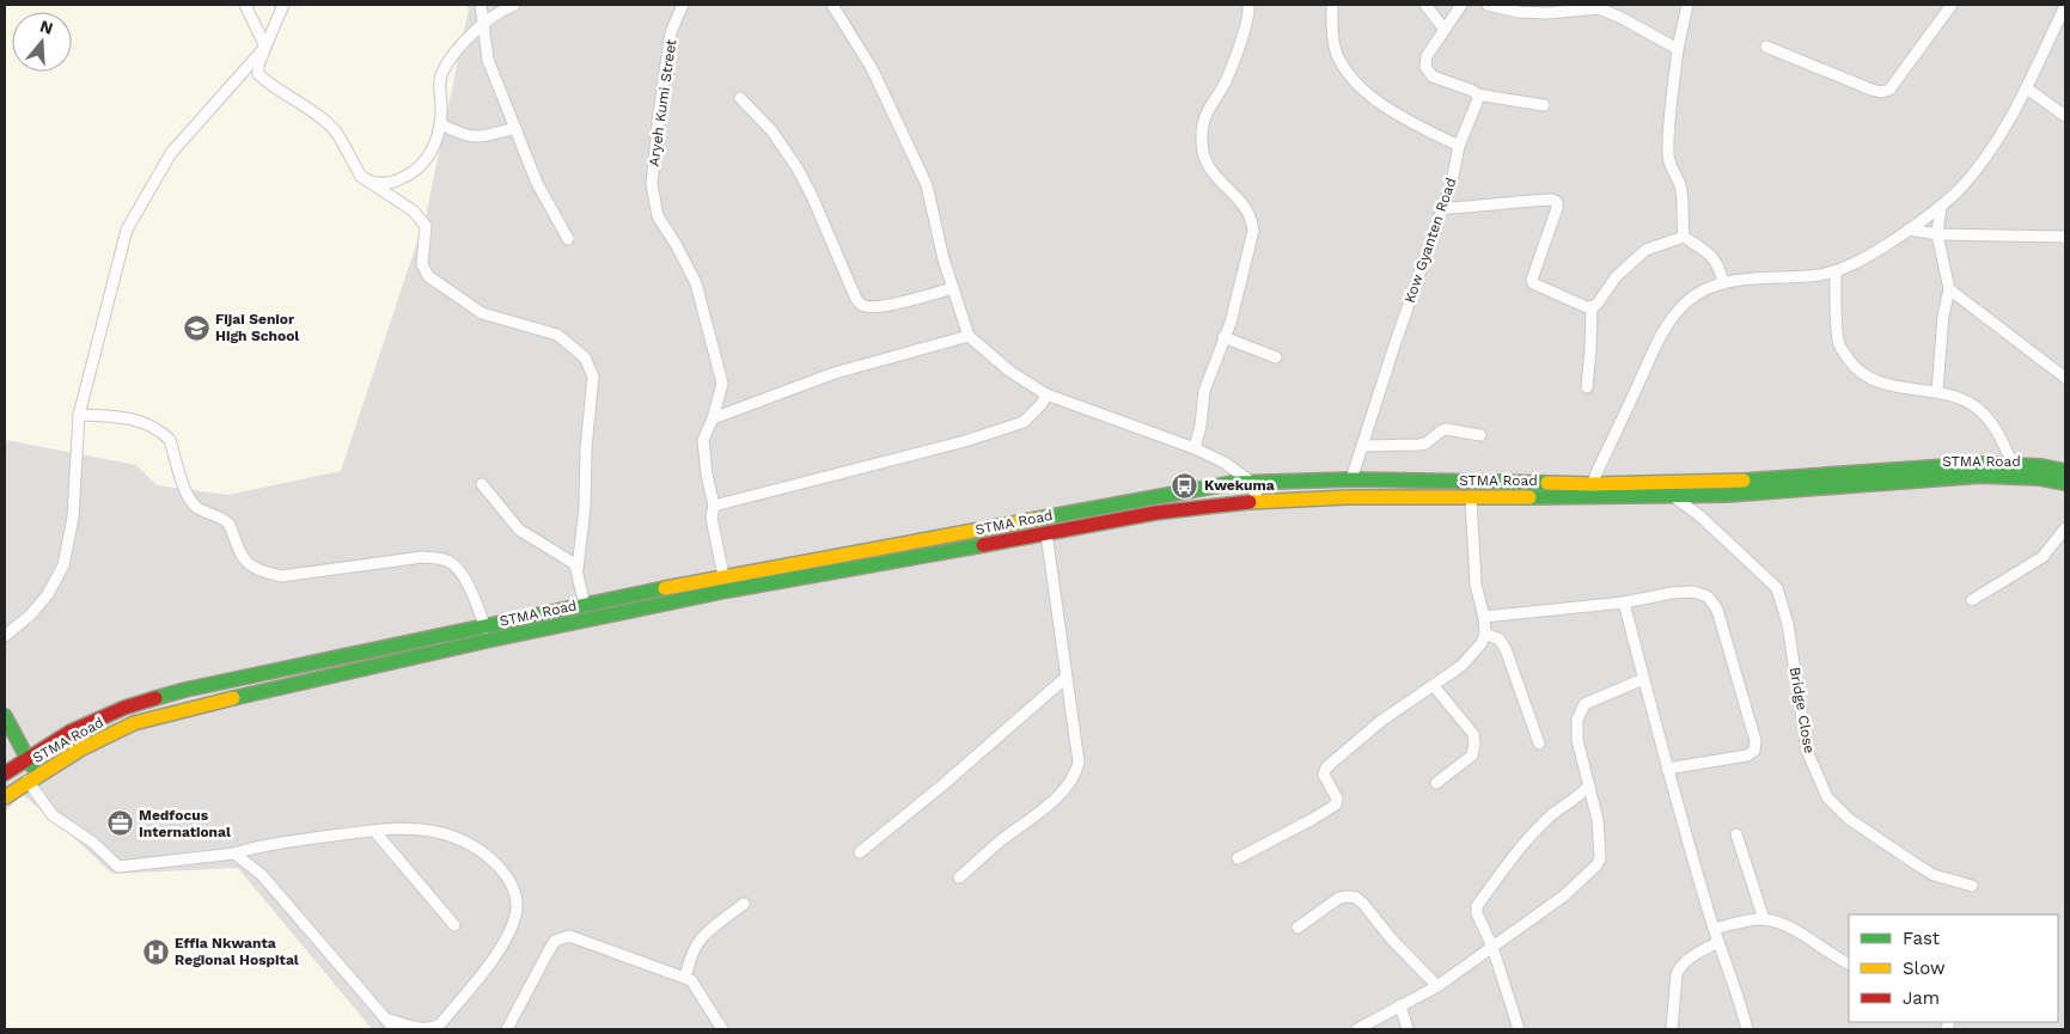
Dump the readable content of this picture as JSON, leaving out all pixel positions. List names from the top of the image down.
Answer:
{
  "streets": {
    "main road": ["STMA Road"],
    "street": ["Aryeh Kumi Street", "Kow Gyanten Road", "Bridge Close"]
  },
  "crossings": [
    ["Aryeh Kumi Street", "STMA Road"],
    ["Kow Gyanten Road", "STMA Road"],
    ["STMA Road", "Bridge Close"]
  ],
  "places": {
    "school or university": ["Fijai Senior High School"],
    "bus stop": ["Kwekuma"],
    "office": ["Medfocus International"],
    "hospital": ["Effia Nkwanta Regional Hospital"]
  },
  "legend": ["Fast", "Slow", "Jam"],
  "north": "top"
}
